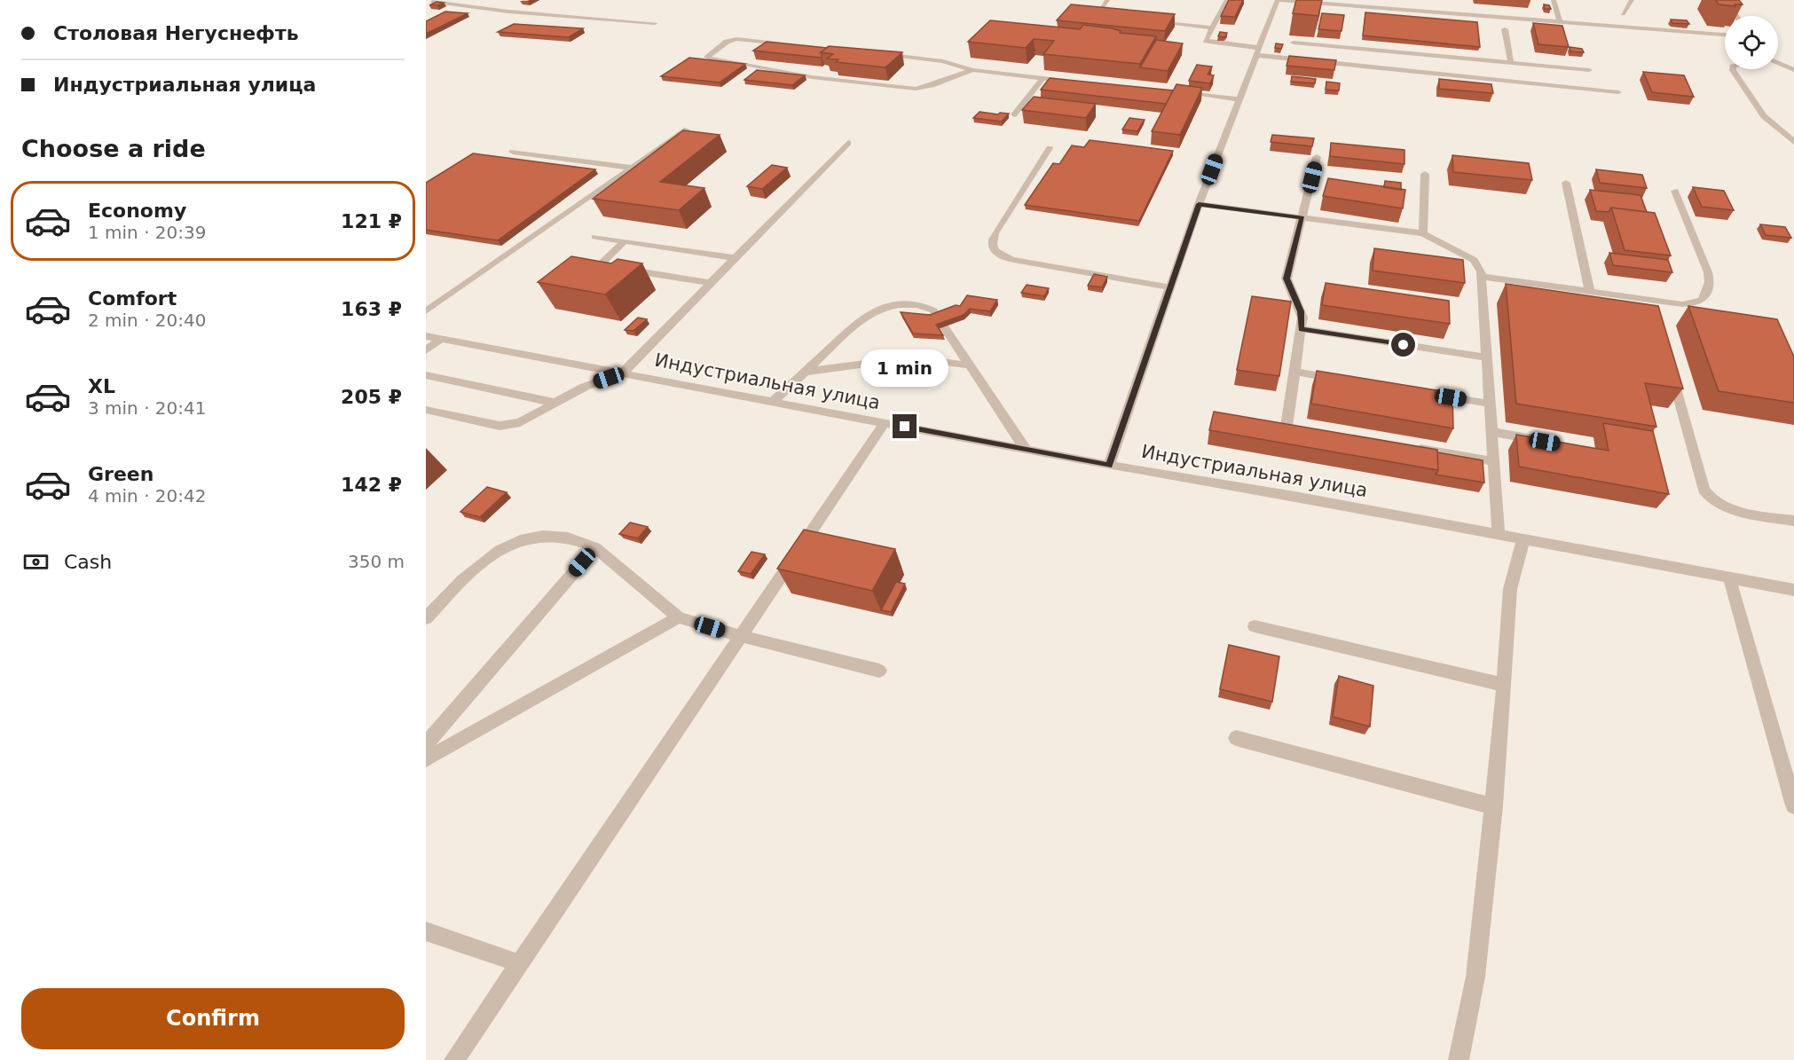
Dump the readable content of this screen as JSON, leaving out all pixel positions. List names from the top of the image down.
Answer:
{
  "streets": {
    "street": ["Индустриальная улица"]
  },
  "page": {
    "banner": ["Столовая Негуснефть", "Индустриальная улица"],
    "heading": "Choose a ride",
    "list": [
      {
        "name": "Economy",
        "note": "1 min · 20:39",
        "value": "121 ₽"
      },
      {
        "name": "Comfort",
        "note": "2 min · 20:40",
        "value": "163 ₽"
      },
      {
        "name": "XL",
        "note": "3 min · 20:41",
        "value": "205 ₽"
      },
      {
        "name": "Green",
        "note": "4 min · 20:42",
        "value": "142 ₽"
      }
    ],
    "bubble": "1 min",
    "pay": ["Cash", "350 m"],
    "buttons": "Confirm"
  }
}
